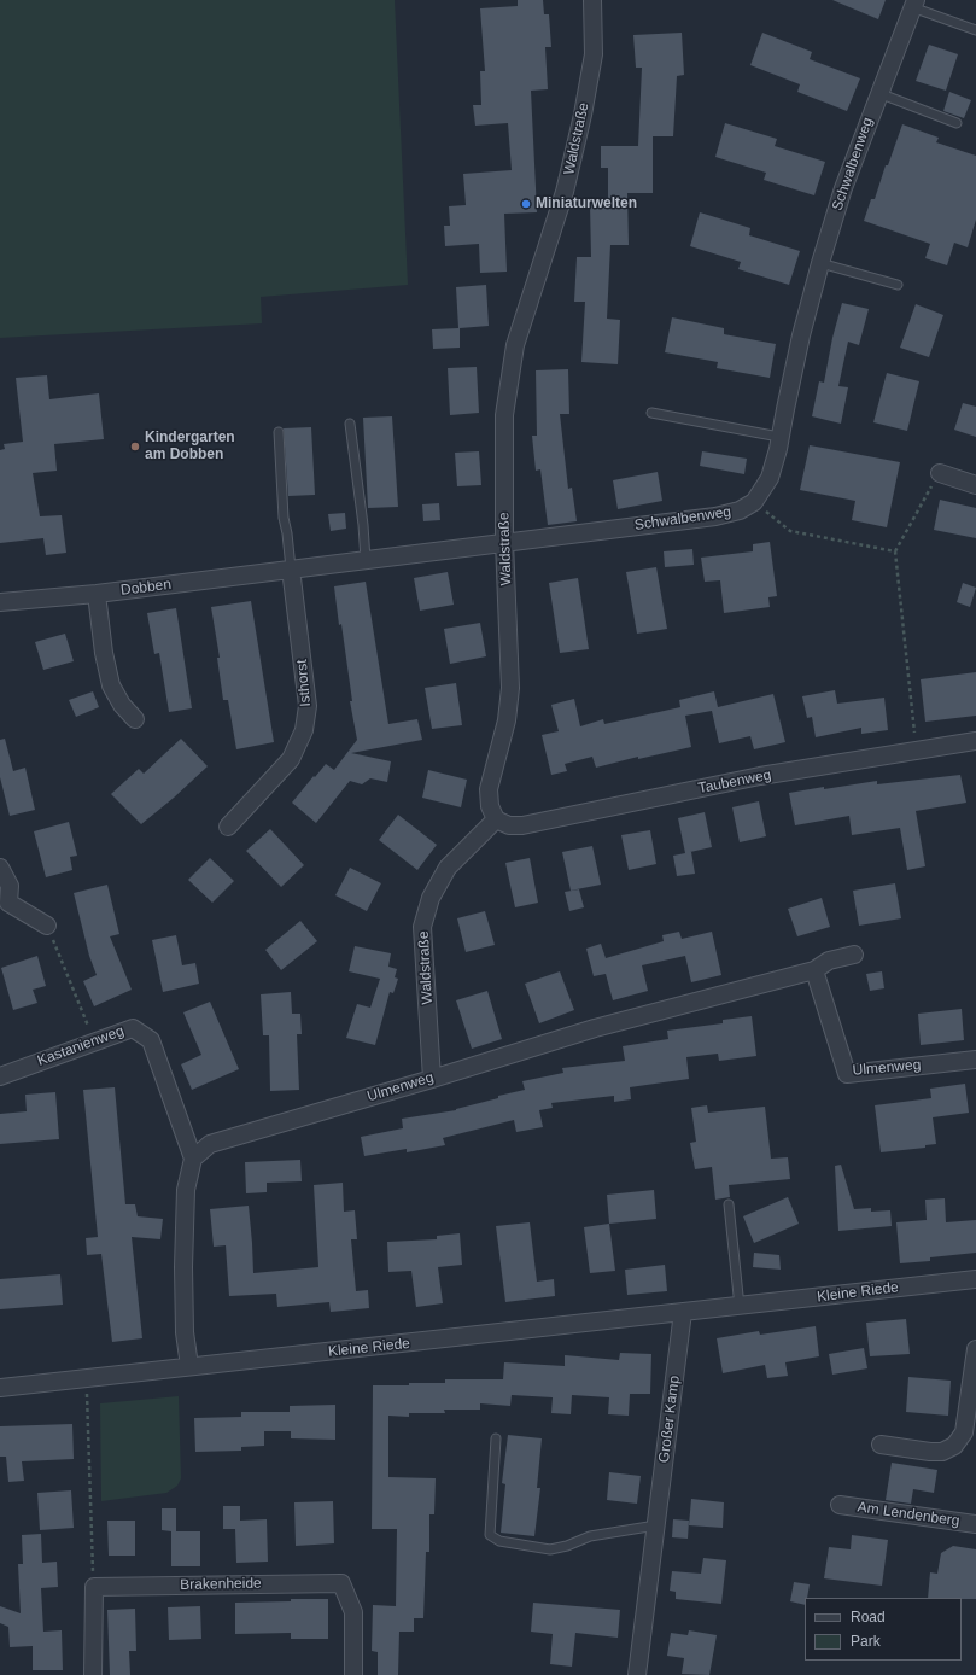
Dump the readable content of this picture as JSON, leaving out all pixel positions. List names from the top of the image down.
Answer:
{
  "streets": {
    "street": [
      "Waldstraße",
      "Schwalbenweg",
      "Dobben",
      "Isthorst",
      "Taubenweg",
      "Kastanienweg",
      "Ulmenweg",
      "Kleine Riede",
      "Großer Kamp",
      "Am Lendenberg",
      "Brakenheide"
    ]
  },
  "crossings": [
    ["Waldstraße", "Schwalbenweg"],
    ["Waldstraße", "Dobben"],
    ["Waldstraße", "Taubenweg"],
    ["Waldstraße", "Ulmenweg"],
    ["Schwalbenweg", "Dobben"],
    ["Dobben", "Isthorst"],
    ["Kastanienweg", "Ulmenweg"],
    ["Kleine Riede", "Großer Kamp"]
  ],
  "places": ["Miniaturwelten", "Kindergarten am Dobben"],
  "legend": ["Road", "Park"]
}
